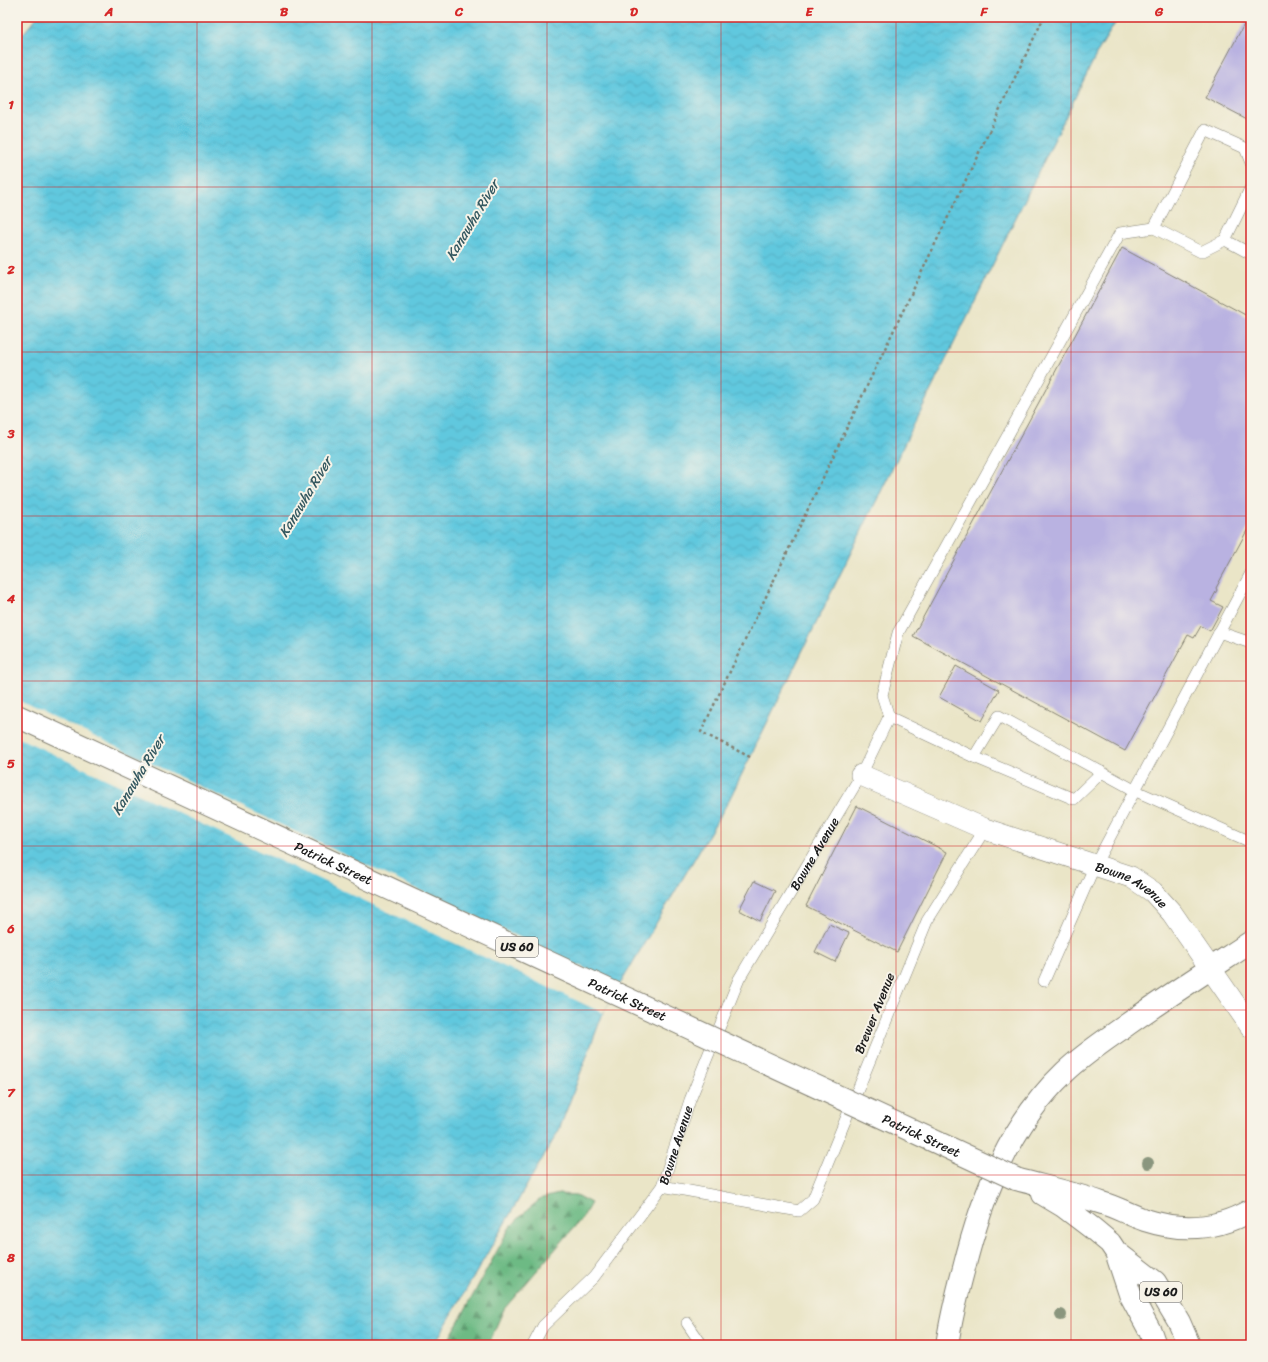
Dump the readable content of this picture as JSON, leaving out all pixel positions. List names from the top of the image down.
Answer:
{
  "streets": {
    "main road": ["Patrick Street", "US 60"],
    "street": ["Bowne Avenue"],
    "lane": ["Brewer Avenue"]
  },
  "crossings": [
    ["Bowne Avenue", "Brewer Avenue"],
    ["Patrick Street", "US 60"]
  ],
  "water": ["Kanawha River"],
  "grid": {
    "columns": [
      "A",
      "B",
      "C",
      "D",
      "E",
      "F",
      "G"
    ],
    "rows": [
      "1",
      "2",
      "3",
      "4",
      "5",
      "6",
      "7",
      "8"
    ]
  }
}
